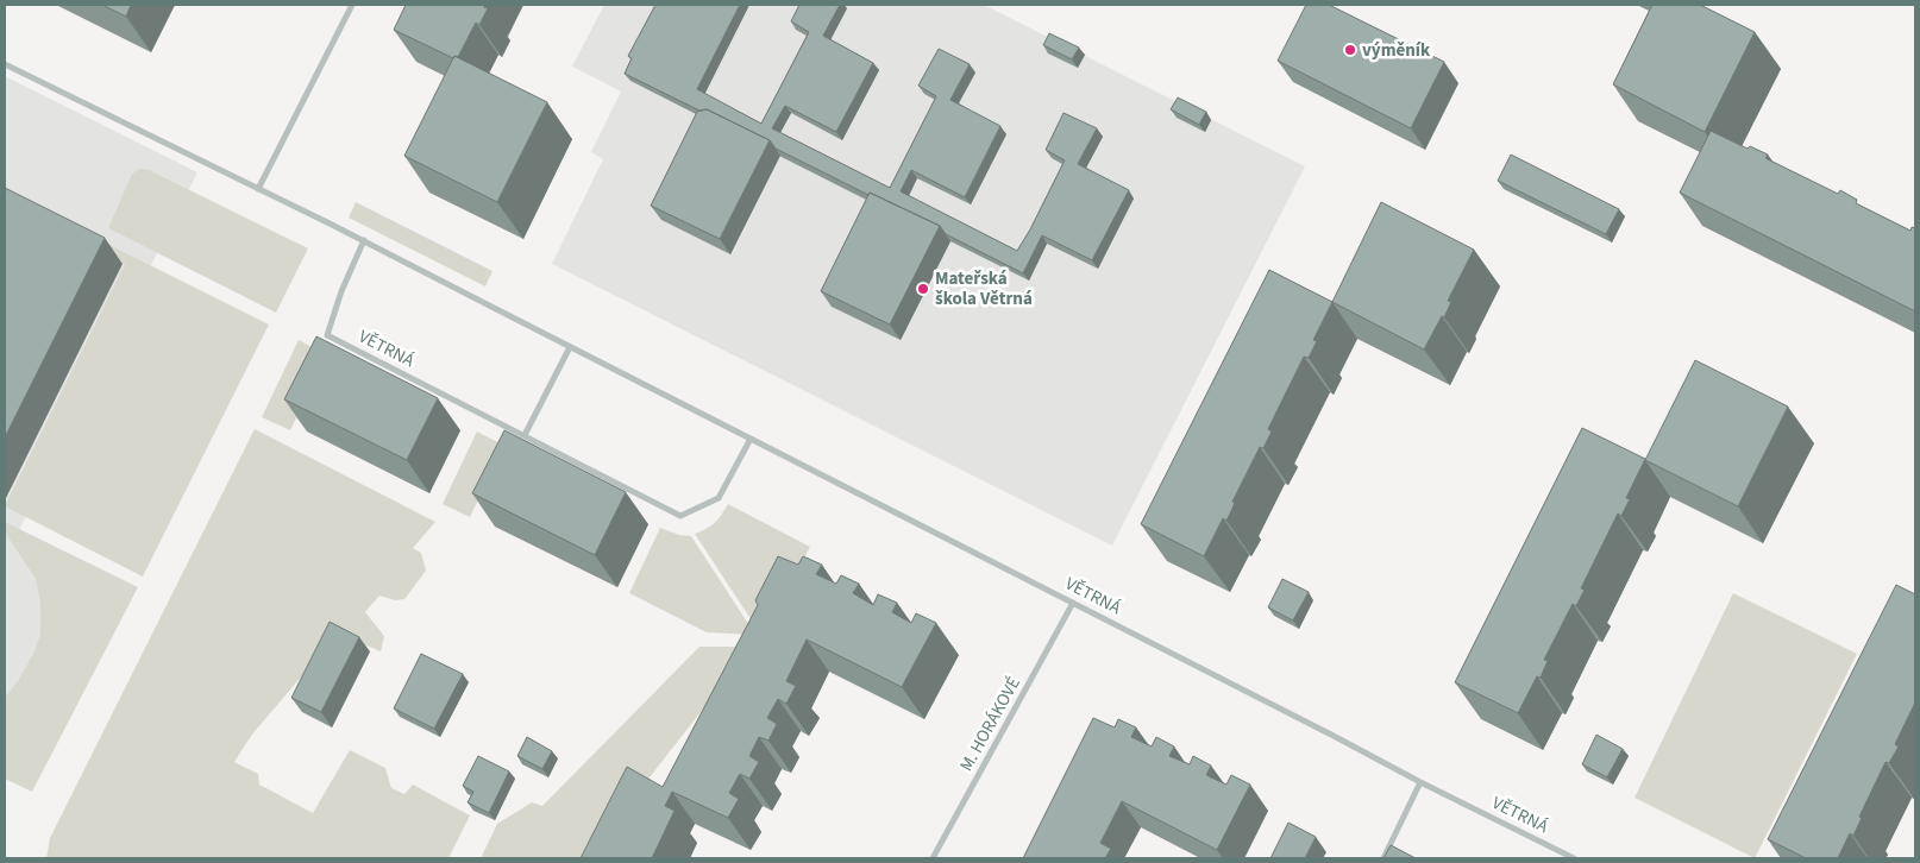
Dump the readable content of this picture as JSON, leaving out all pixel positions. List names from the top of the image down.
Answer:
{
  "streets": {
    "street": ["VĚTRNÁ", "M. HORÁKOVÉ"]
  },
  "crossings": [
    ["VĚTRNÁ", "M. HORÁKOVÉ"]
  ],
  "places": ["výměník", "Mateřská škola Větrná"]
}
